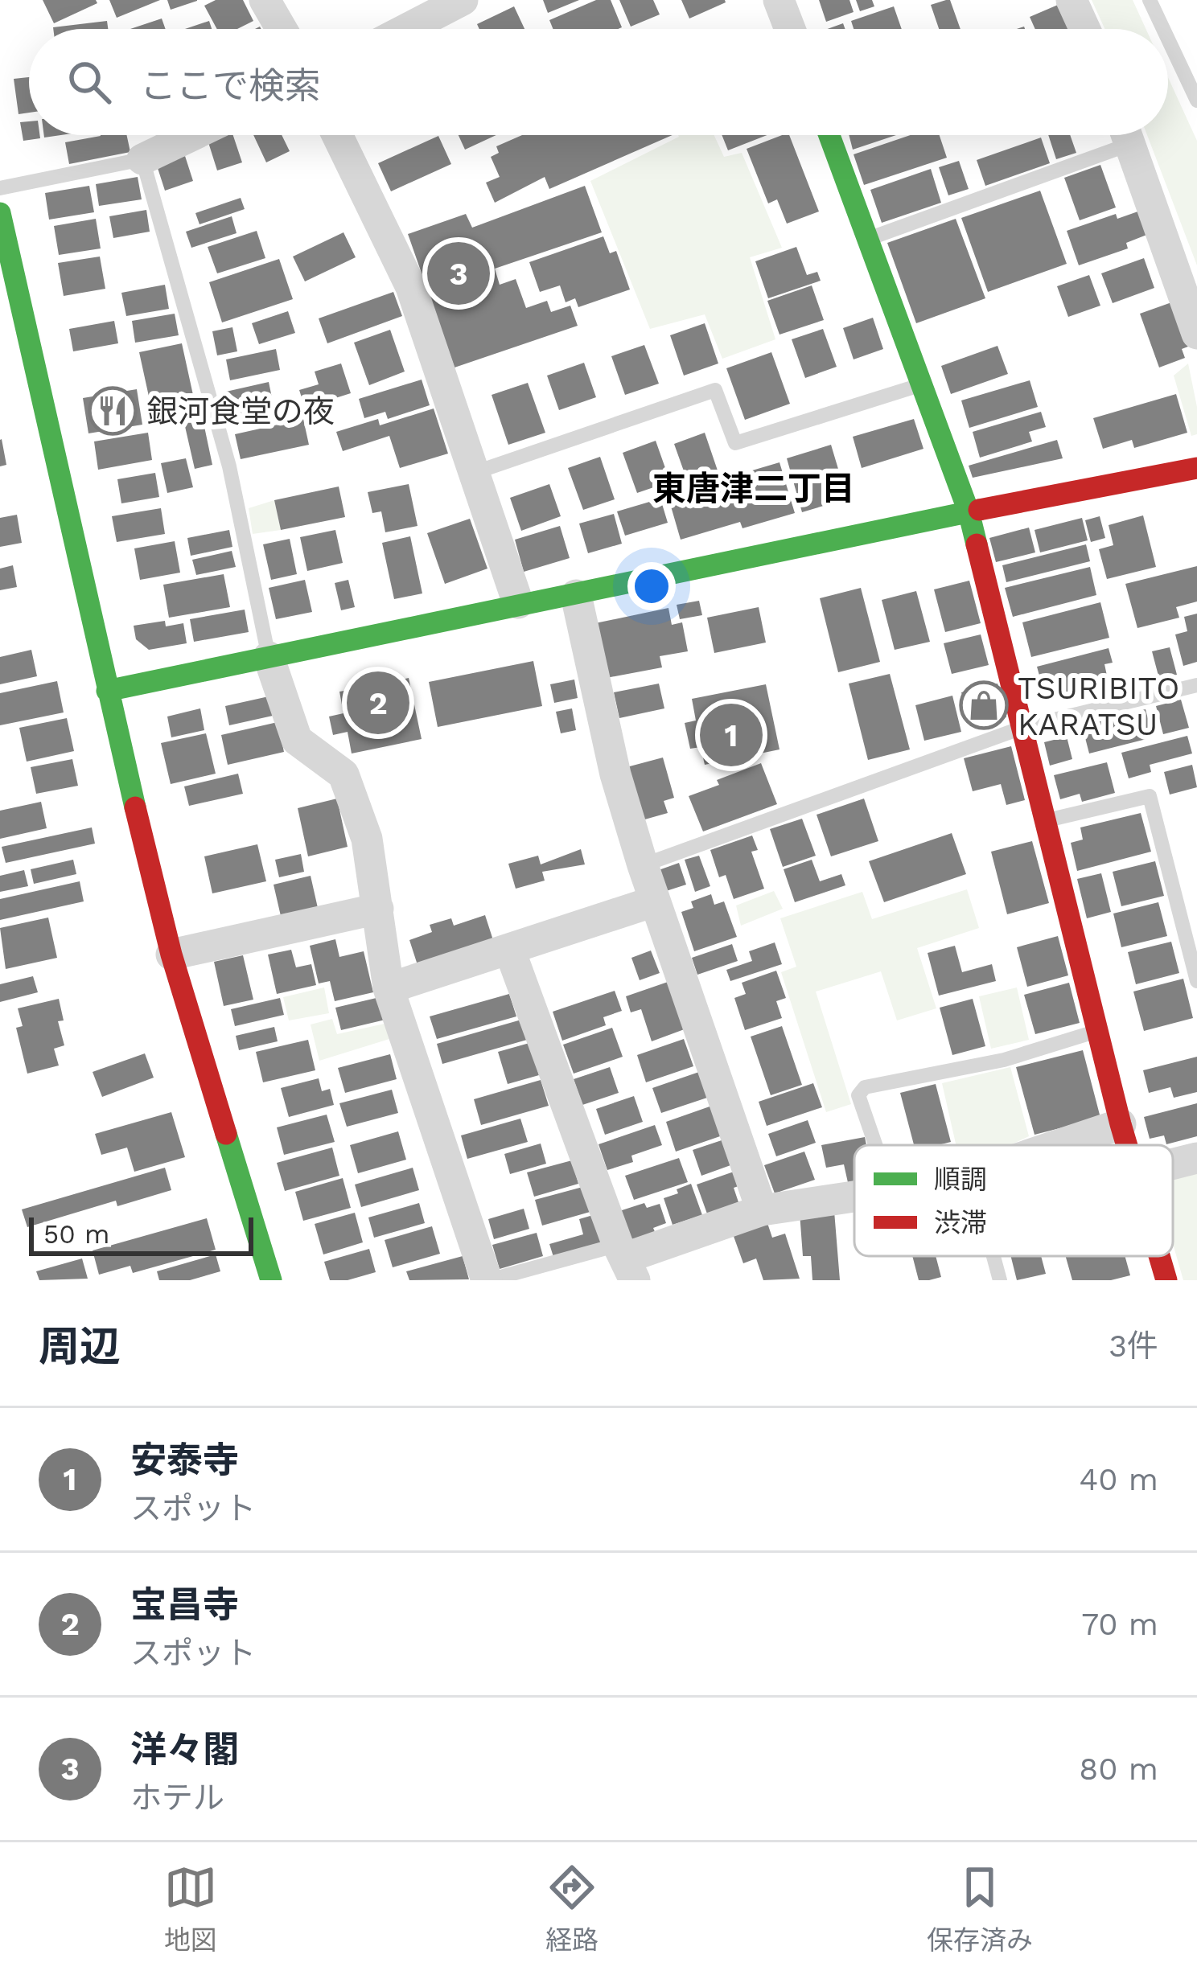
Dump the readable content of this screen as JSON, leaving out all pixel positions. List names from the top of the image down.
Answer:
{
  "districts": ["東唐津二丁目"],
  "places": {
    "restaurant": ["銀河食堂の夜"],
    "shop": ["TSURIBITO KARATSU"]
  },
  "legend": ["順調", "渋滞"],
  "scale_bar": "50 m",
  "page": {
    "search": "ここで検索",
    "pins": ["3", "2", "1"],
    "scale": "50 m",
    "heading": ["周辺", "3件"],
    "list": [
      {
        "mark": "1",
        "name": "安泰寺",
        "note": "スポット",
        "value": "40 m"
      },
      {
        "mark": "2",
        "name": "宝昌寺",
        "note": "スポット",
        "value": "70 m"
      },
      {
        "mark": "3",
        "name": "洋々閣",
        "note": "ホテル",
        "value": "80 m"
      }
    ],
    "nav": ["地図", "経路", "保存済み"]
  }
}
